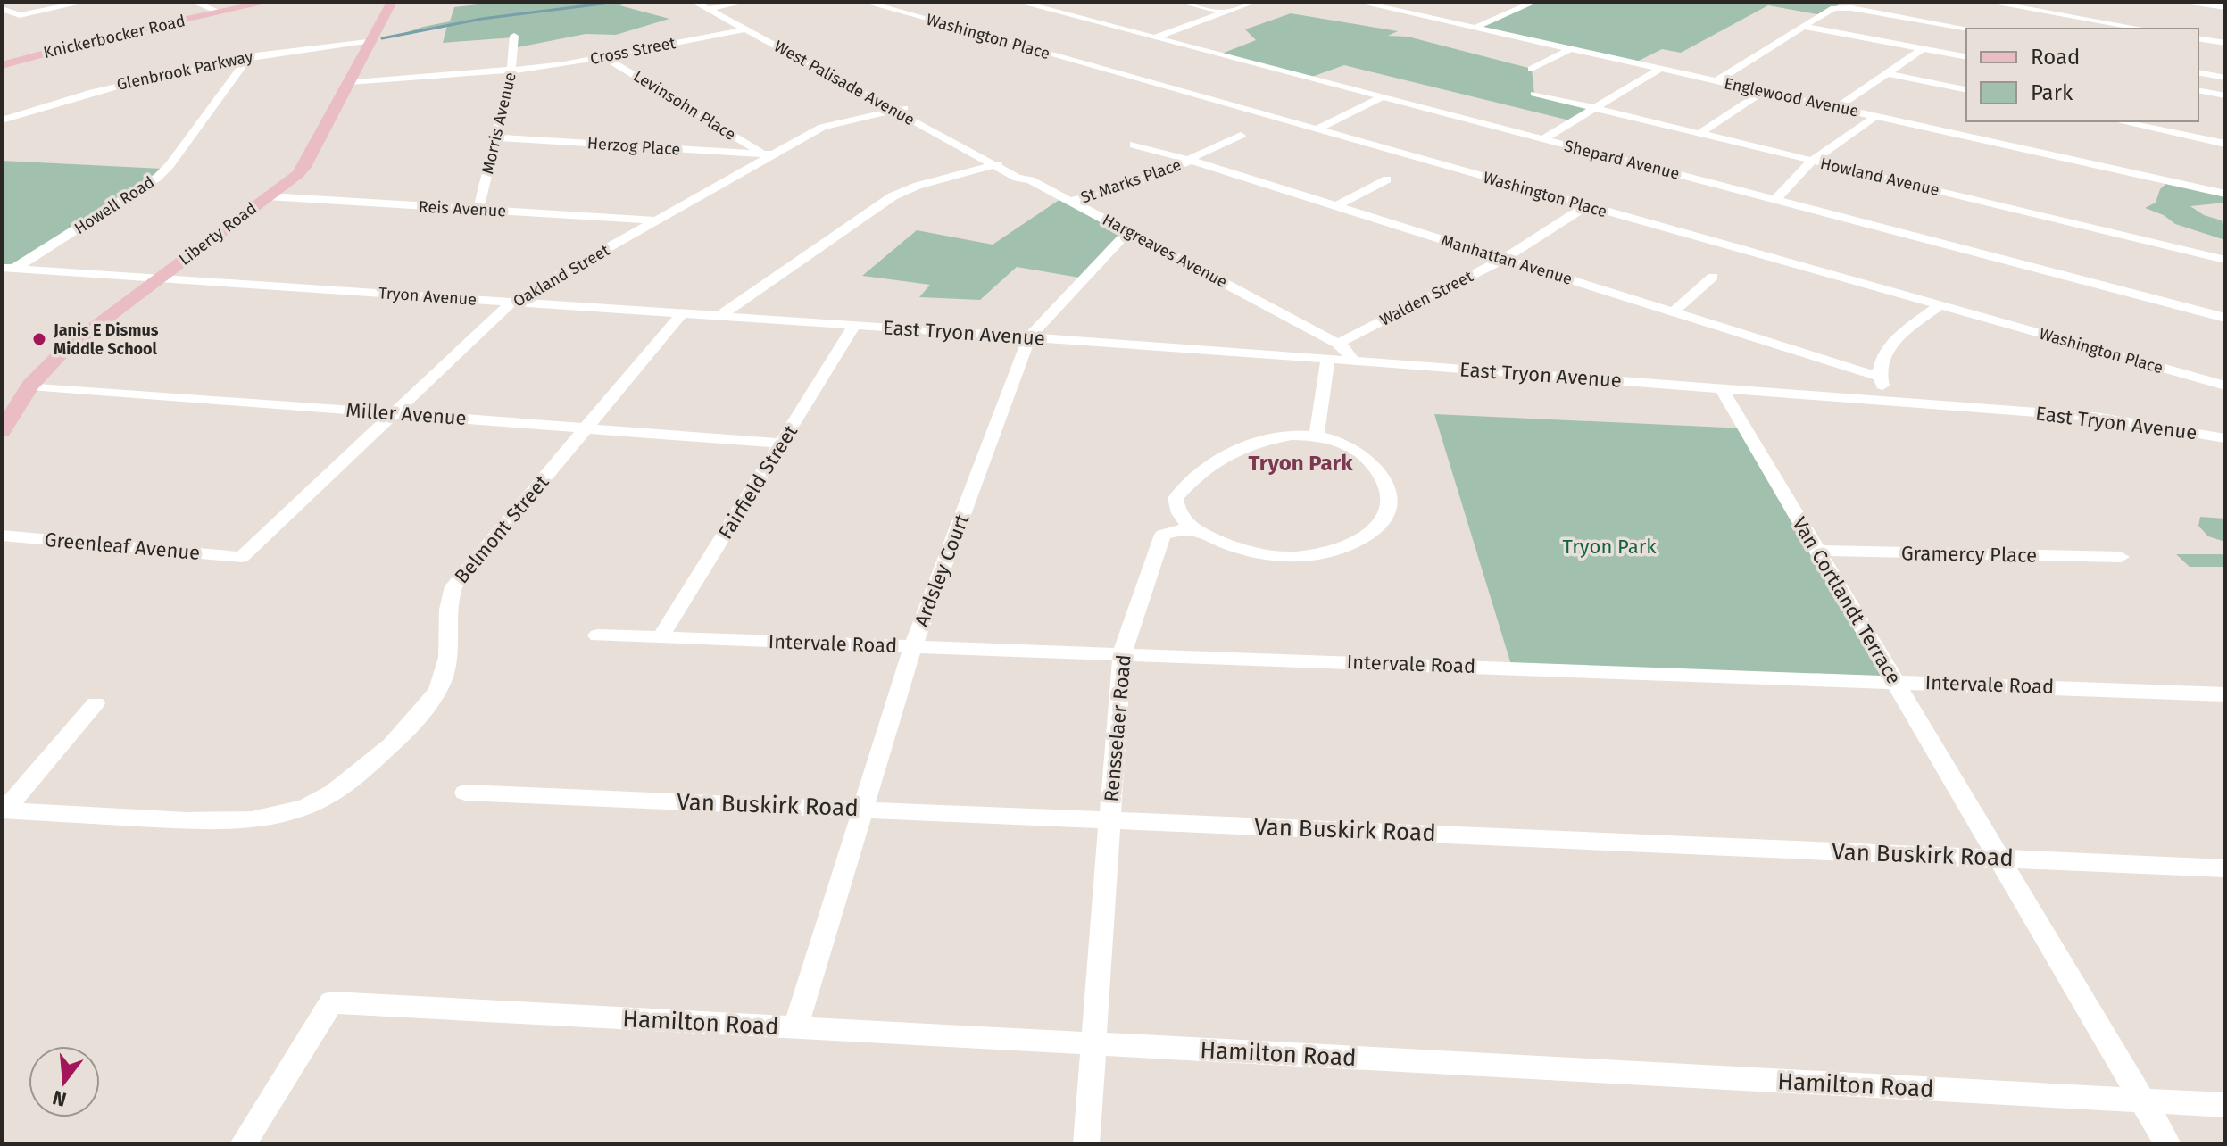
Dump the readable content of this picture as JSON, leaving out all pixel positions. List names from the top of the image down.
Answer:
{
  "streets": {
    "main road": ["Knickerbocker Road", "Liberty Road"],
    "street": [
      "Washington Place",
      "Cross Street",
      "Glenbrook Parkway",
      "West Palisade Avenue",
      "Englewood Avenue",
      "Levinsohn Place",
      "Morris Avenue",
      "Herzog Place",
      "Shepard Avenue",
      "Howland Avenue",
      "St Marks Place",
      "Howell Road",
      "Reis Avenue",
      "Hargreaves Avenue",
      "Manhattan Avenue",
      "Oakland Street",
      "Tryon Avenue",
      "Walden Street",
      "East Tryon Avenue",
      "Miller Avenue",
      "Fairfield Street",
      "Belmont Street",
      "Greenleaf Avenue",
      "Gramercy Place",
      "Ardsley Court",
      "Van Cortlandt Terrace",
      "Intervale Road",
      "Rensselaer Road",
      "Van Buskirk Road",
      "Hamilton Road"
    ]
  },
  "crossings": [
    ["Washington Place", "Walden Street"],
    ["Cross Street", "West Palisade Avenue"],
    ["Cross Street", "Levinsohn Place"],
    ["Cross Street", "Morris Avenue"],
    ["Cross Street", "Liberty Road"],
    ["Glenbrook Parkway", "Howell Road"],
    ["Glenbrook Parkway", "Liberty Road"],
    ["West Palisade Avenue", "Hargreaves Avenue"],
    ["West Palisade Avenue", "Oakland Street"],
    ["Levinsohn Place", "Herzog Place"],
    ["Levinsohn Place", "Oakland Street"],
    ["Morris Avenue", "Herzog Place"],
    ["Morris Avenue", "Reis Avenue"],
    ["Herzog Place", "Oakland Street"],
    ["St Marks Place", "Hargreaves Avenue"],
    ["St Marks Place", "Manhattan Avenue"],
    ["Howell Road", "Tryon Avenue"],
    ["Reis Avenue", "Liberty Road"],
    ["Reis Avenue", "Oakland Street"],
    ["Liberty Road", "Tryon Avenue"],
    ["Liberty Road", "Miller Avenue"],
    ["Hargreaves Avenue", "Walden Street"],
    ["Hargreaves Avenue", "East Tryon Avenue"],
    ["Hargreaves Avenue", "Ardsley Court"],
    ["Manhattan Avenue", "Walden Street"],
    ["Oakland Street", "Tryon Avenue"],
    ["Oakland Street", "Miller Avenue"],
    ["Oakland Street", "Greenleaf Avenue"],
    ["Tryon Avenue", "East Tryon Avenue"],
    ["Tryon Avenue", "Fairfield Street"],
    ["Tryon Avenue", "Belmont Street"],
    ["East Tryon Avenue", "Fairfield Street"],
    ["East Tryon Avenue", "Ardsley Court"],
    ["East Tryon Avenue", "Van Cortlandt Terrace"],
    ["Miller Avenue", "Fairfield Street"],
    ["Miller Avenue", "Belmont Street"],
    ["Fairfield Street", "Intervale Road"],
    ["Gramercy Place", "Van Cortlandt Terrace"],
    ["Ardsley Court", "Intervale Road"],
    ["Ardsley Court", "Van Buskirk Road"],
    ["Ardsley Court", "Hamilton Road"],
    ["Van Cortlandt Terrace", "Intervale Road"],
    ["Van Cortlandt Terrace", "Van Buskirk Road"],
    ["Van Cortlandt Terrace", "Hamilton Road"],
    ["Intervale Road", "Rensselaer Road"],
    ["Rensselaer Road", "Van Buskirk Road"],
    ["Rensselaer Road", "Hamilton Road"]
  ],
  "districts": ["Tryon Park"],
  "parks": ["Tryon Park"],
  "places": ["Janis E Dismus Middle School"],
  "legend": ["Road", "Park"],
  "north": "bottom"
}
